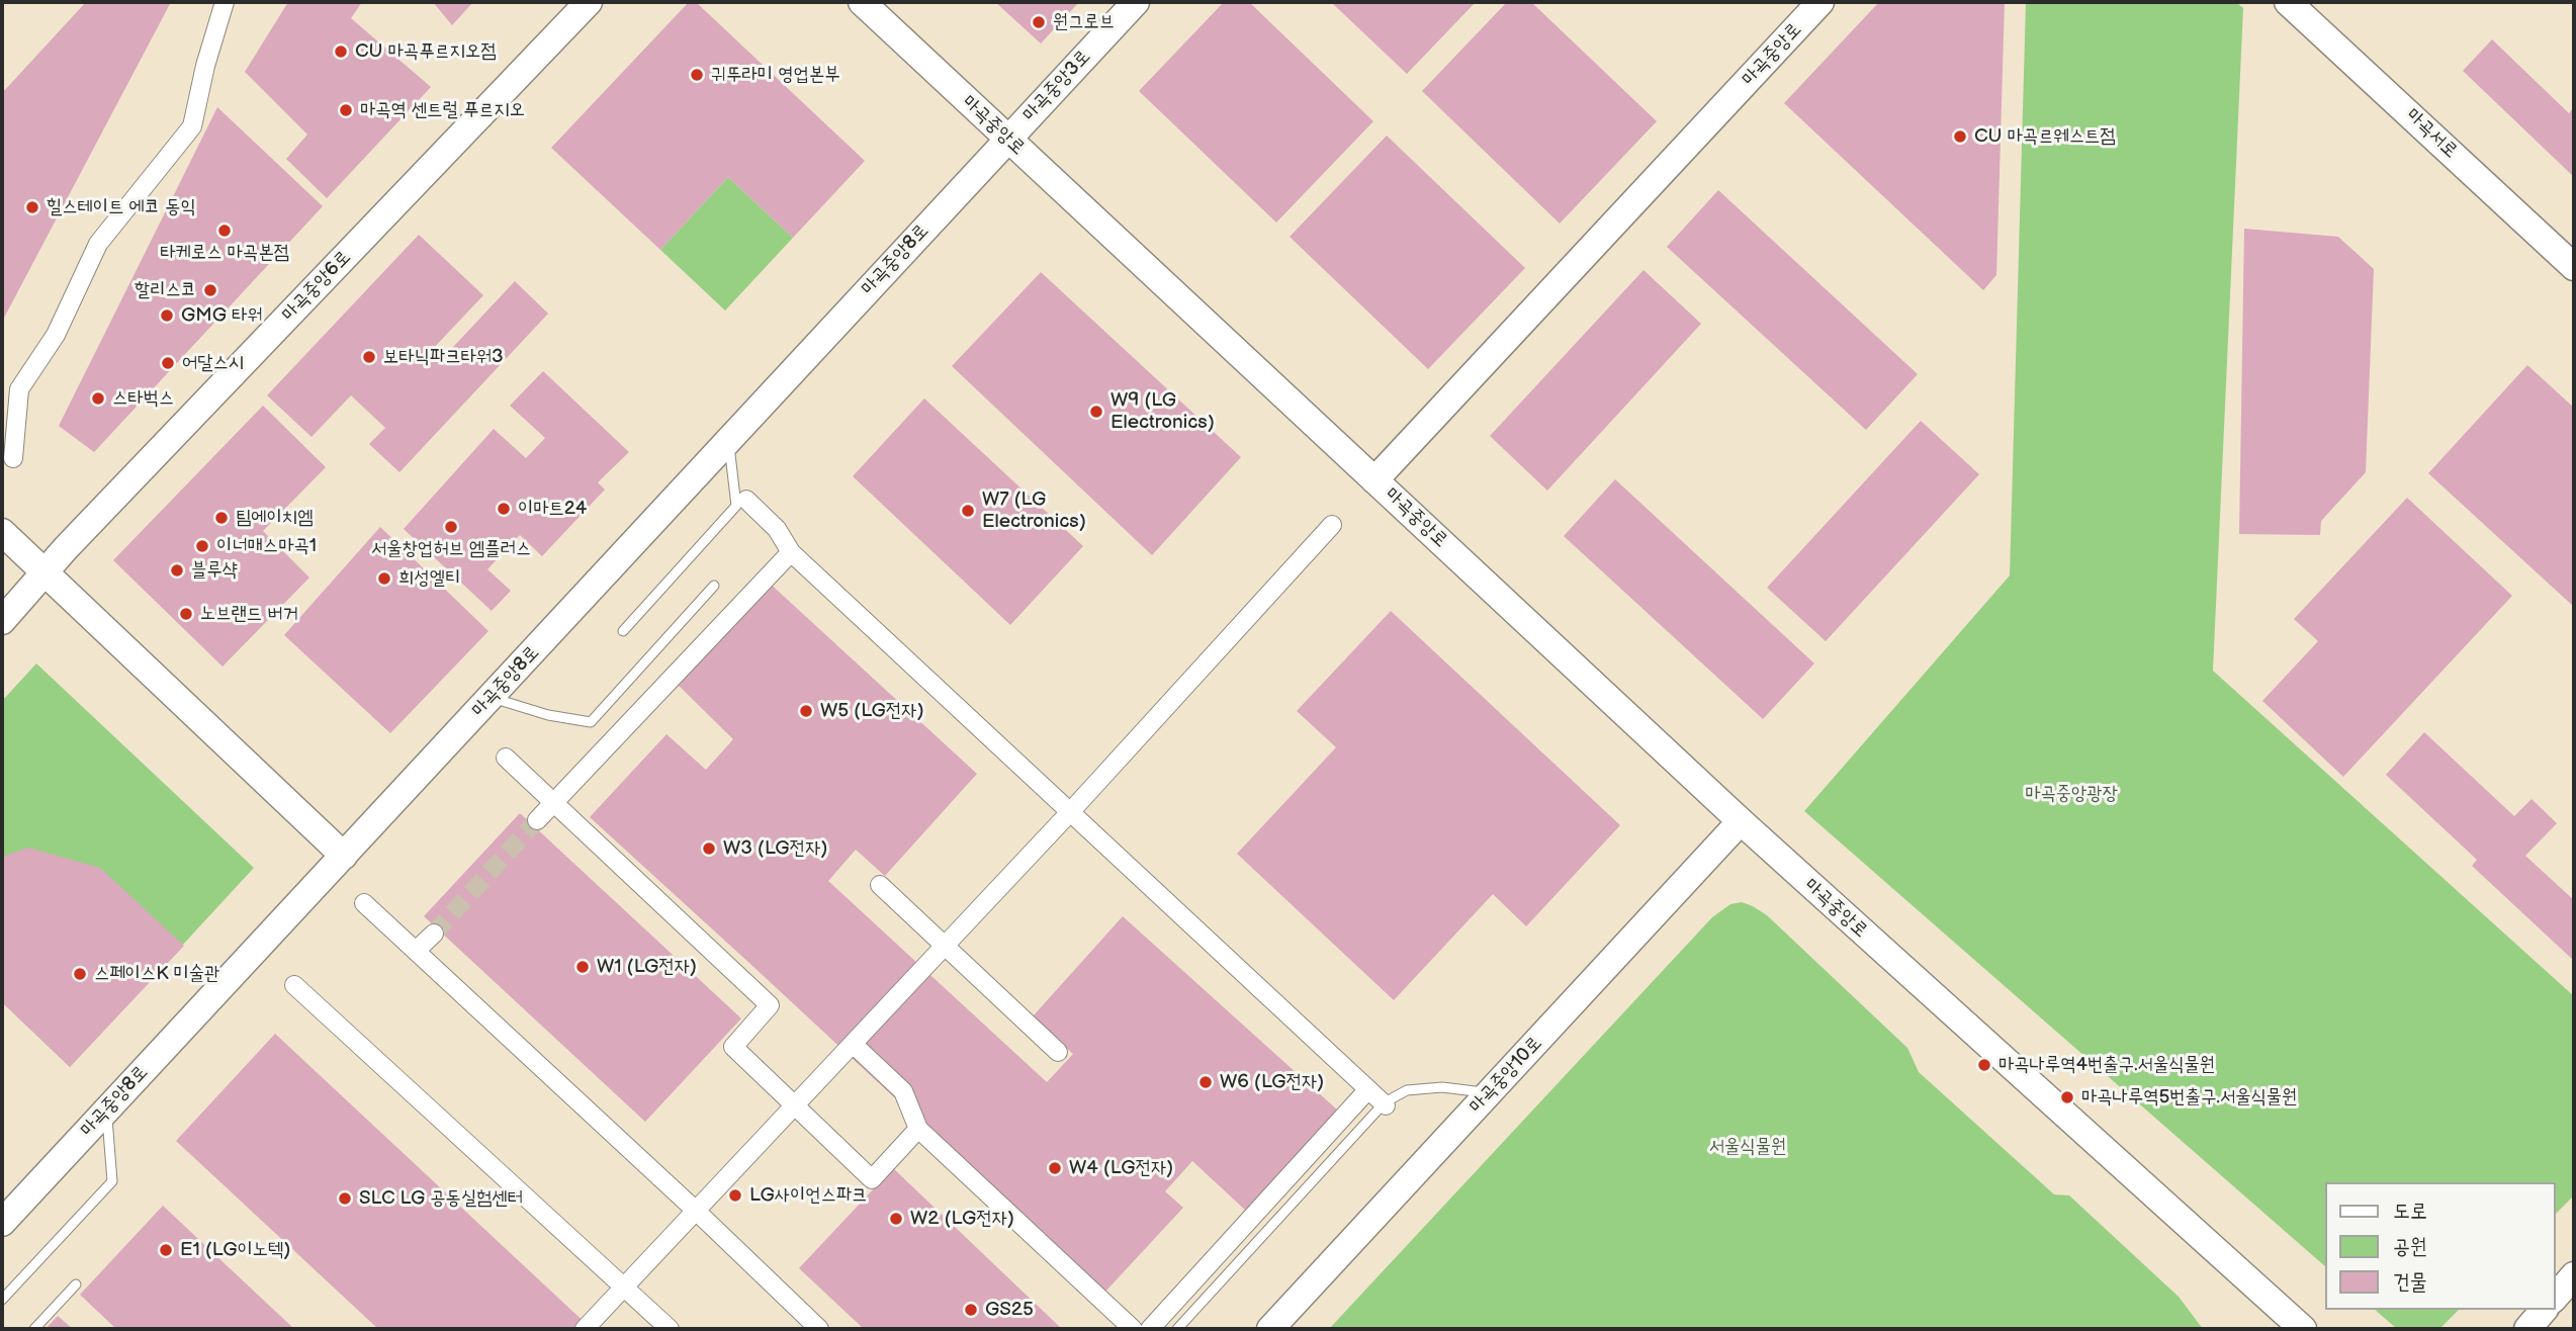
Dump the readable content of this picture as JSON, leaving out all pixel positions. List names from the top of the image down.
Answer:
{
  "streets": {
    "street": [
      "마곡중앙로",
      "마곡중앙3로",
      "마곡서로",
      "마곡중앙8로",
      "마곡중앙6로",
      "마곡중앙10로"
    ]
  },
  "crossings": [
    ["마곡중앙로", "마곡중앙3로"],
    ["마곡중앙로", "마곡중앙8로"],
    ["마곡중앙로", "마곡중앙10로"],
    ["마곡중앙3로", "마곡중앙8로"]
  ],
  "parks": ["마곡중앙광장", "서울식물원"],
  "places": [
    "원그로브",
    "CU 마곡푸르지오점",
    "귀뚜라미 영업본부",
    "마곡역 센트럴 푸르지오",
    "CU 마곡르웨스트점",
    "힐스테이트 에코 동익",
    "타케로스 마곡본점",
    "할리스코",
    "GMG 타워",
    "보타닉파크타워3",
    "어달스시",
    "스타벅스",
    "W9 (LG Electronics)",
    "이마트24",
    "W7 (LG Electronics)",
    "팀에이치엠",
    "서울창업허브 엠플러스",
    "이너매스마곡1",
    "블루샥",
    "희성엘티",
    "노브랜드 버거",
    "W5 (LG전자)",
    "W3 (LG전자)",
    "W1 (LG전자)",
    "스페이스K 미술관",
    "마곡나루역4번출구.서울식물원",
    "W6 (LG전자)",
    "마곡나루역5번출구.서울식물원",
    "W4 (LG전자)",
    "LG사이언스파크",
    "SLC LG 공동실험센터",
    "W2 (LG전자)",
    "E1 (LG이노텍)",
    "GS25"
  ],
  "legend": ["도로", "공원", "건물"]
}
